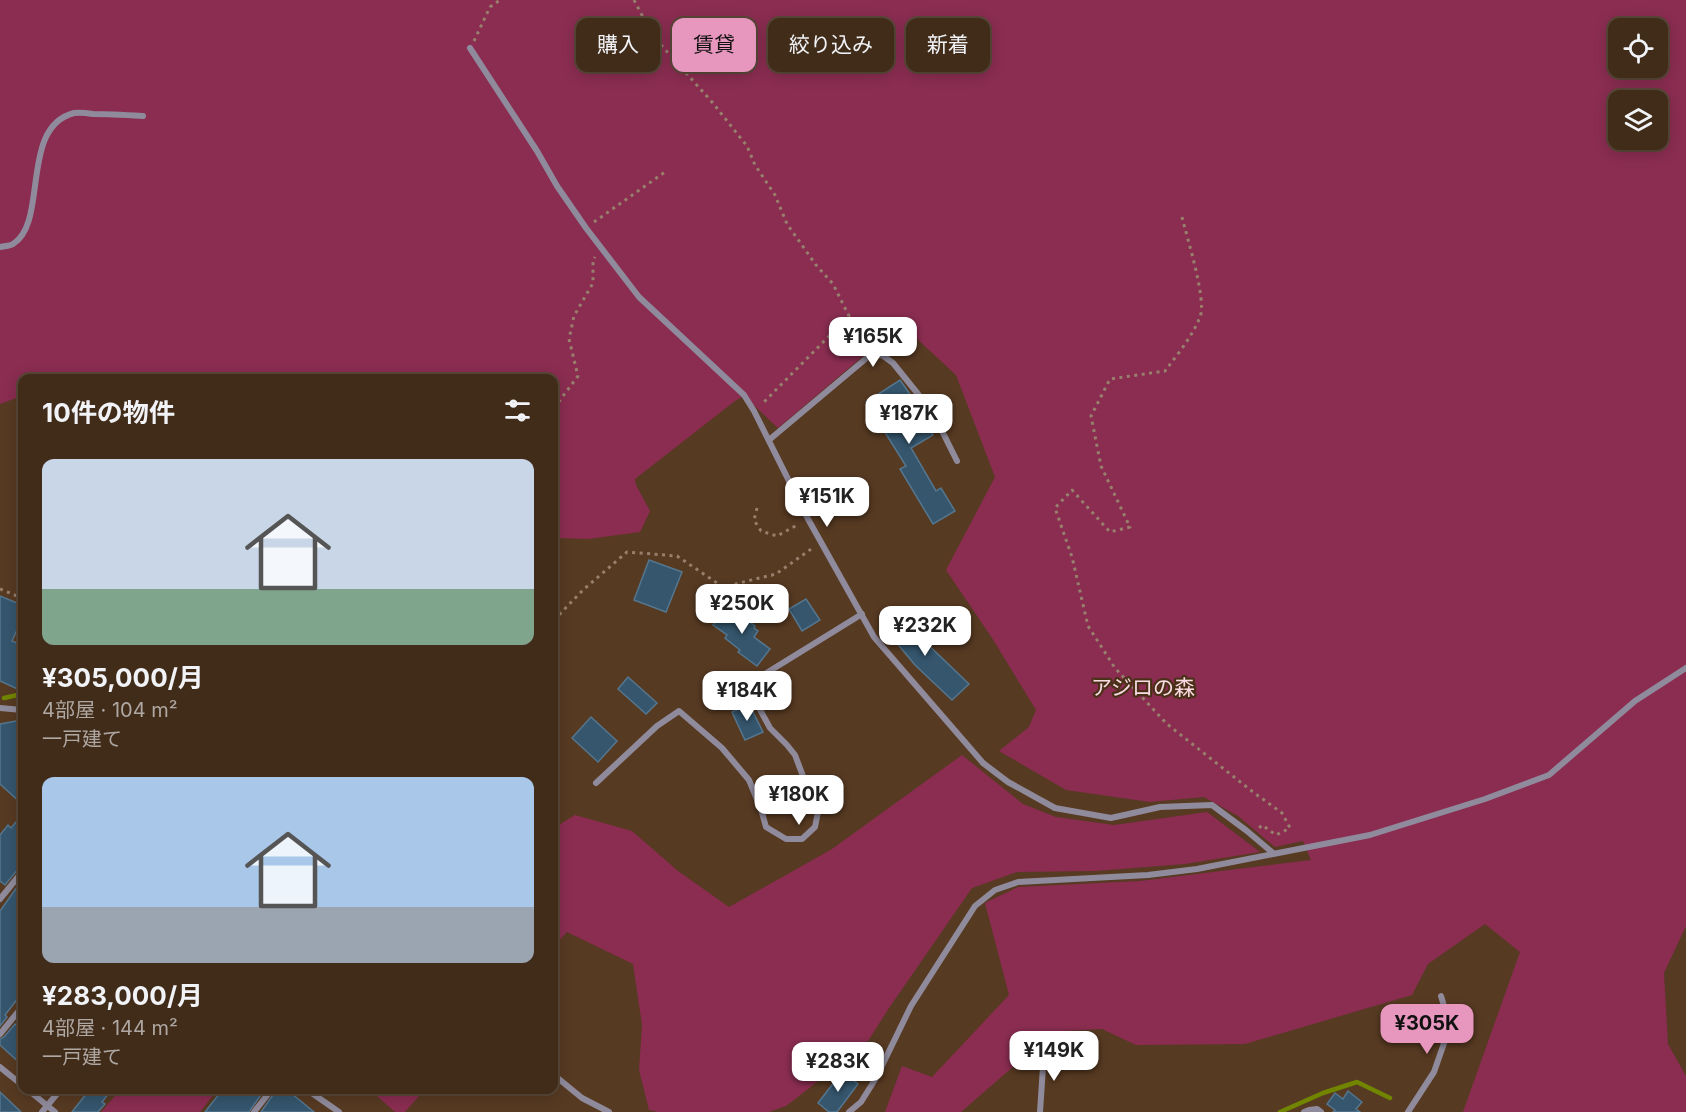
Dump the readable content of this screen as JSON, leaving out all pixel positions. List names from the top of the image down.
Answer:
{
  "parks": ["アジロの森"],
  "page": {
    "chip": [
      "購入",
      "賃貸",
      "絞り込み",
      "新着"
    ],
    "price": [
      "¥165K",
      "¥187K",
      "¥151K",
      "¥250K",
      "¥232K",
      "¥184K",
      "¥180K",
      "¥305K",
      "¥149K",
      "¥283K"
    ],
    "heading": "10件の物件",
    "list": [
      {
        "name": "¥305,000/月",
        "note": "4部屋 · 104 m² · 一戸建て"
      },
      {
        "name": "¥283,000/月",
        "note": "4部屋 · 144 m² · 一戸建て"
      }
    ]
  }
}
